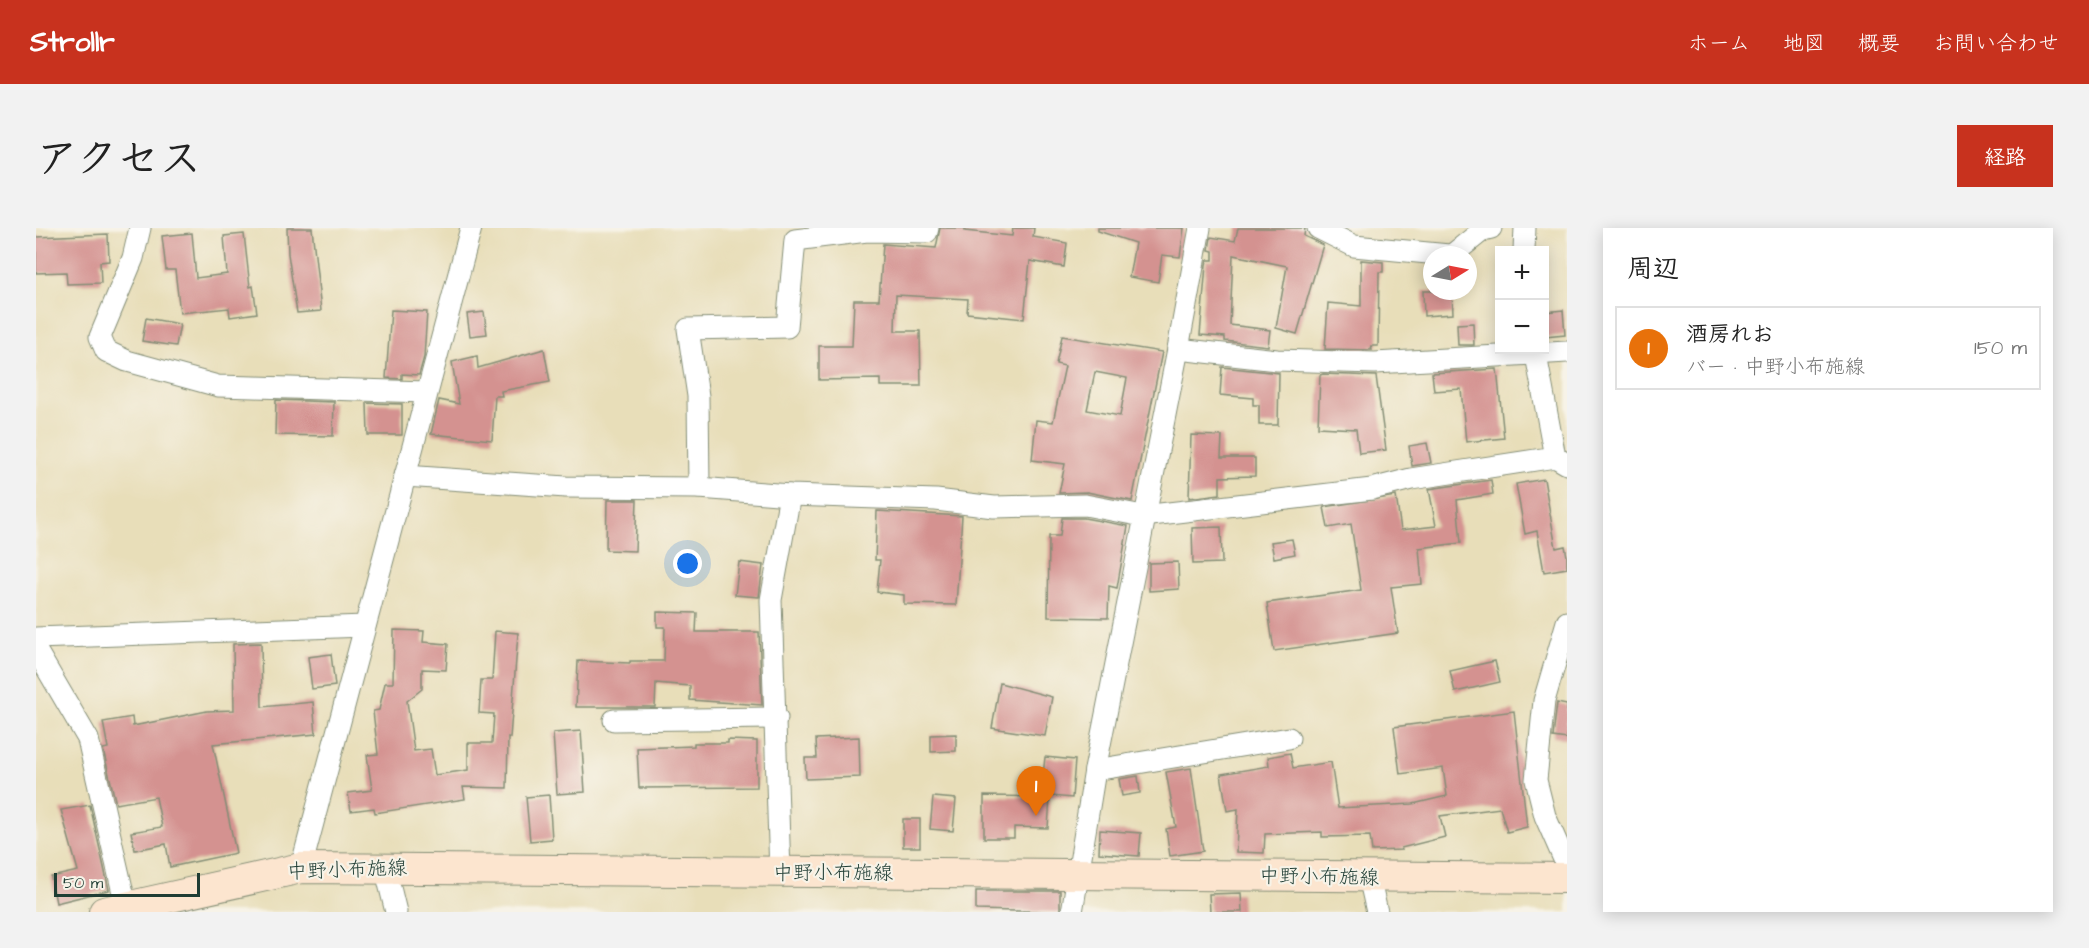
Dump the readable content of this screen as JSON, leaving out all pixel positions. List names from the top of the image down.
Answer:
{
  "streets": {
    "main road": ["中野小布施線"]
  },
  "scale_bar": "50 m",
  "north": "right",
  "page": {
    "header": "Strollr",
    "nav": [
      "ホーム",
      "地図",
      "概要",
      "お問い合わせ"
    ],
    "title": "アクセス",
    "buttons": "経路",
    "heading": "周辺",
    "map_buttons": ["+", "−"],
    "list": [
      {
        "mark": "1",
        "name": "酒房れお",
        "note": "バー · 中野小布施線",
        "value": "150 m"
      }
    ],
    "pins": "1",
    "scale": "50 m"
  }
}
